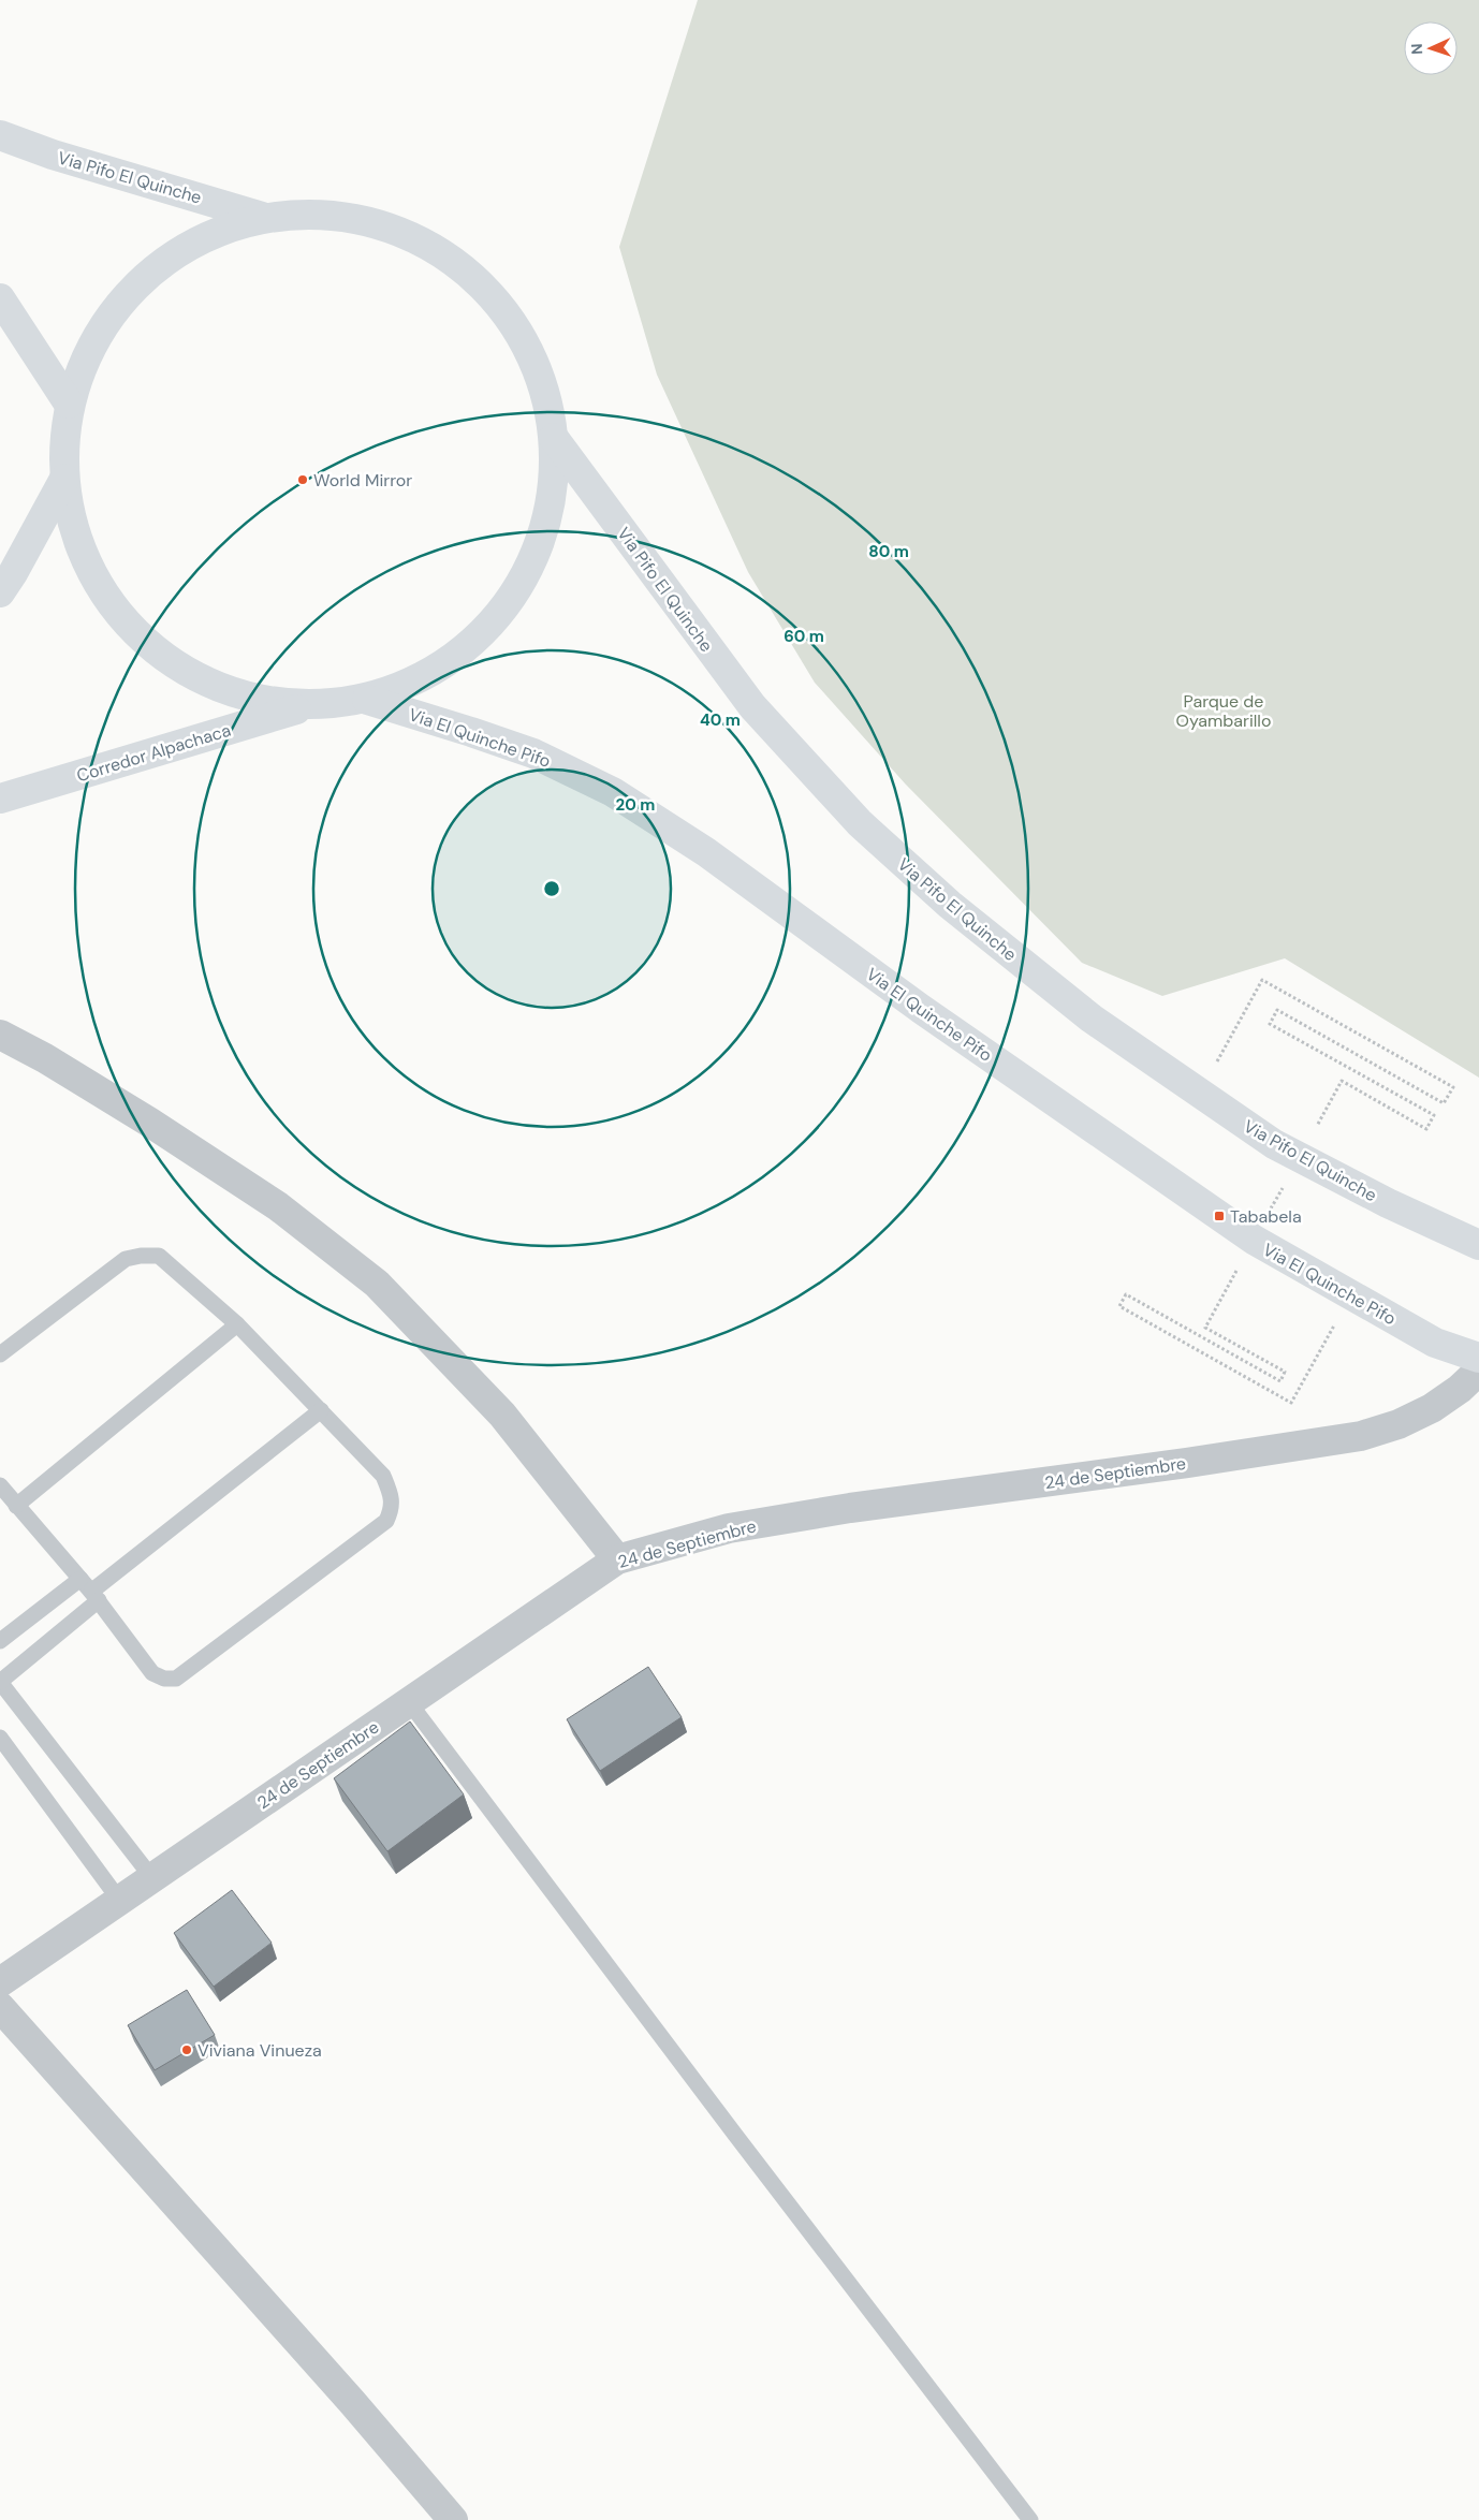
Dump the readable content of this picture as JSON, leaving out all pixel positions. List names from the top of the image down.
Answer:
{
  "streets": {
    "highway": ["Via Pifo El Quinche", "Via El Quinche Pifo", "Corredor Alpachaca"],
    "street": ["24 de Septiembre"]
  },
  "parks": ["Parque de Oyambarillo"],
  "places": {
    "other": ["World Mirror", "Viviana Vinueza"],
    "transit": ["Tababela"]
  },
  "north": "left",
  "rings": [
    "80 m",
    "60 m",
    "40 m",
    "20 m"
  ]
}
